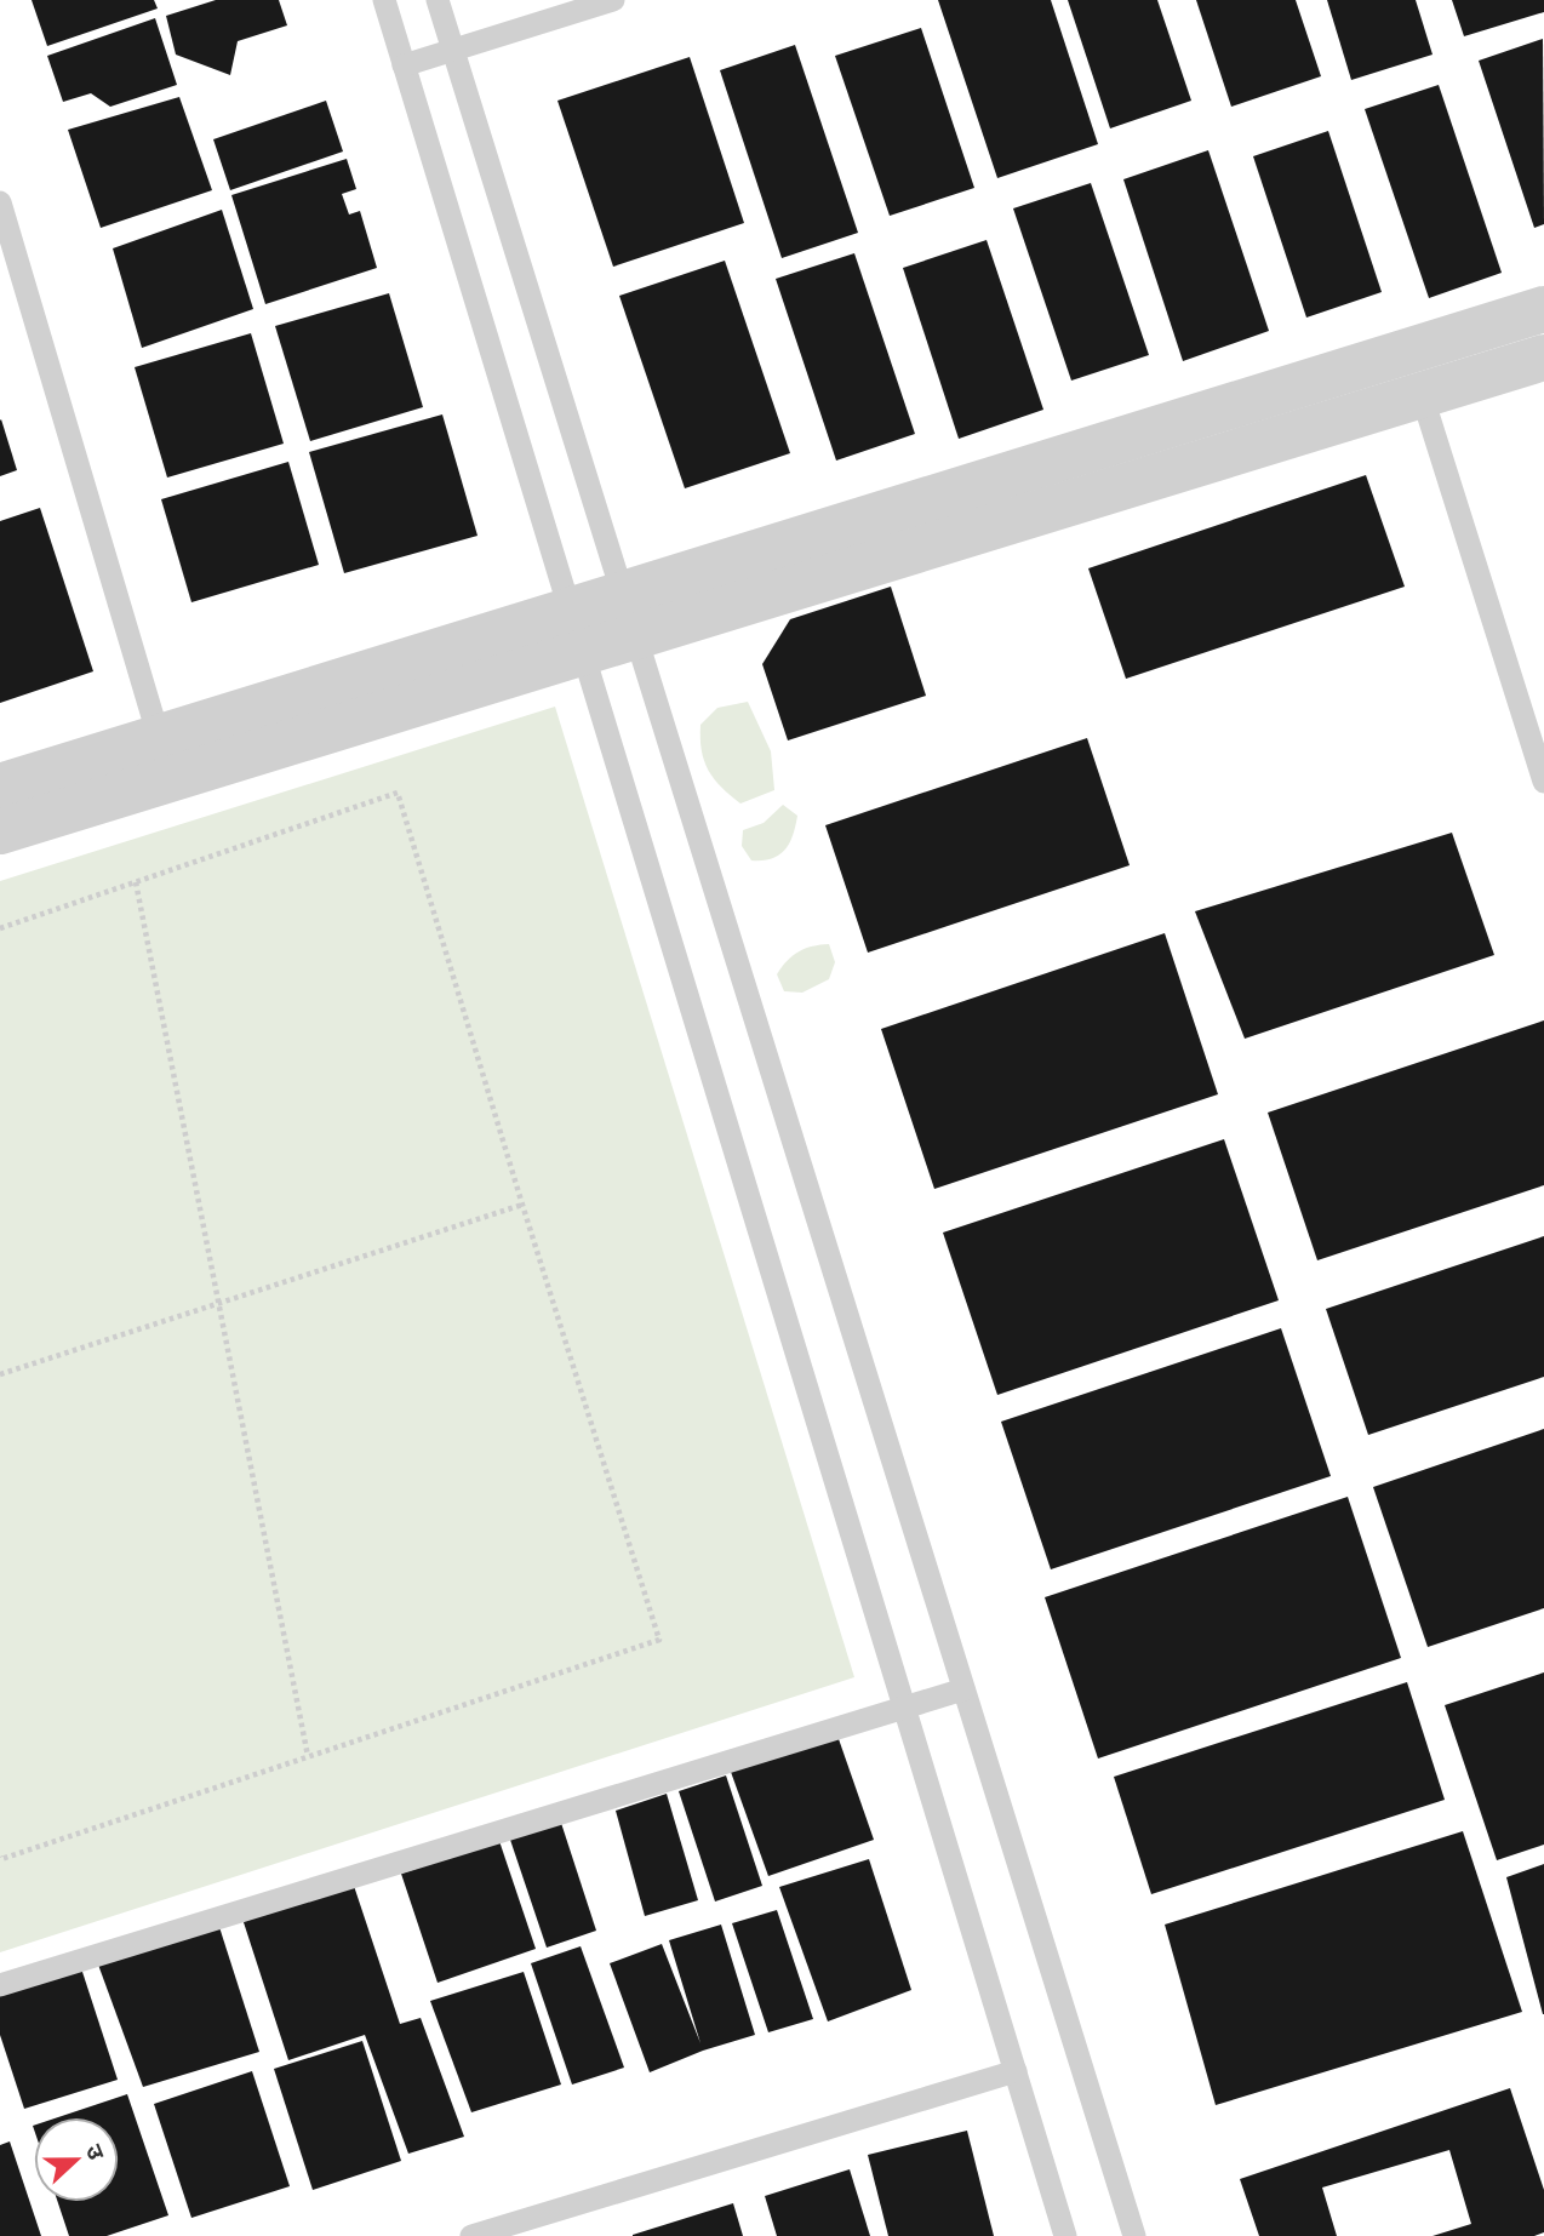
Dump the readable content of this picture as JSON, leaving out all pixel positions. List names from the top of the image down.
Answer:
{
  "north": "right"
}
